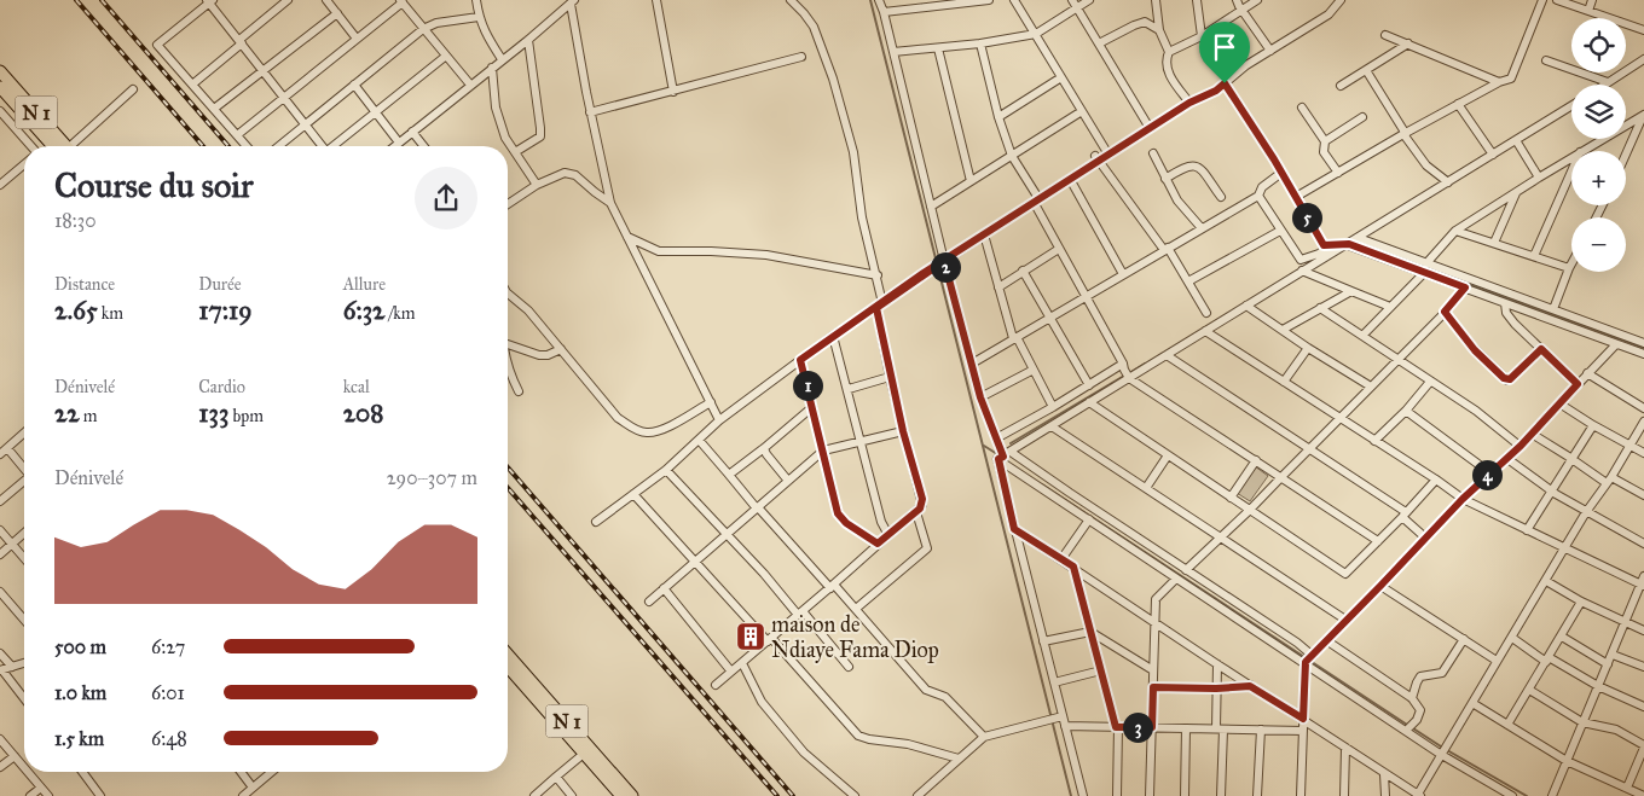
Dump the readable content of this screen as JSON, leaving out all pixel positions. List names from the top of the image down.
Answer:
{
  "streets": {
    "highway": ["N 1"]
  },
  "places": {
    "building": ["maison de Ndiaye Fama Diop"]
  },
  "page": {
    "map_buttons": ["+", "−"],
    "heading": ["Course du soir", "18:30"],
    "pins": [
      "5",
      "2",
      "1",
      "4",
      "3"
    ],
    "stats": [
      ["Distance", "2.65 km"],
      ["Durée", "17:19"],
      ["Allure", "6:32 /km"],
      ["Dénivelé", "22 m"],
      ["Cardio", "133 bpm"],
      ["kcal", "208"]
    ],
    "chart": ["Dénivelé", "290–307 m"],
    "list": [
      {
        "name": "500 m",
        "note": "6:27"
      },
      {
        "name": "1.0 km",
        "note": "6:01"
      },
      {
        "name": "1.5 km",
        "note": "6:48"
      }
    ]
  }
}
